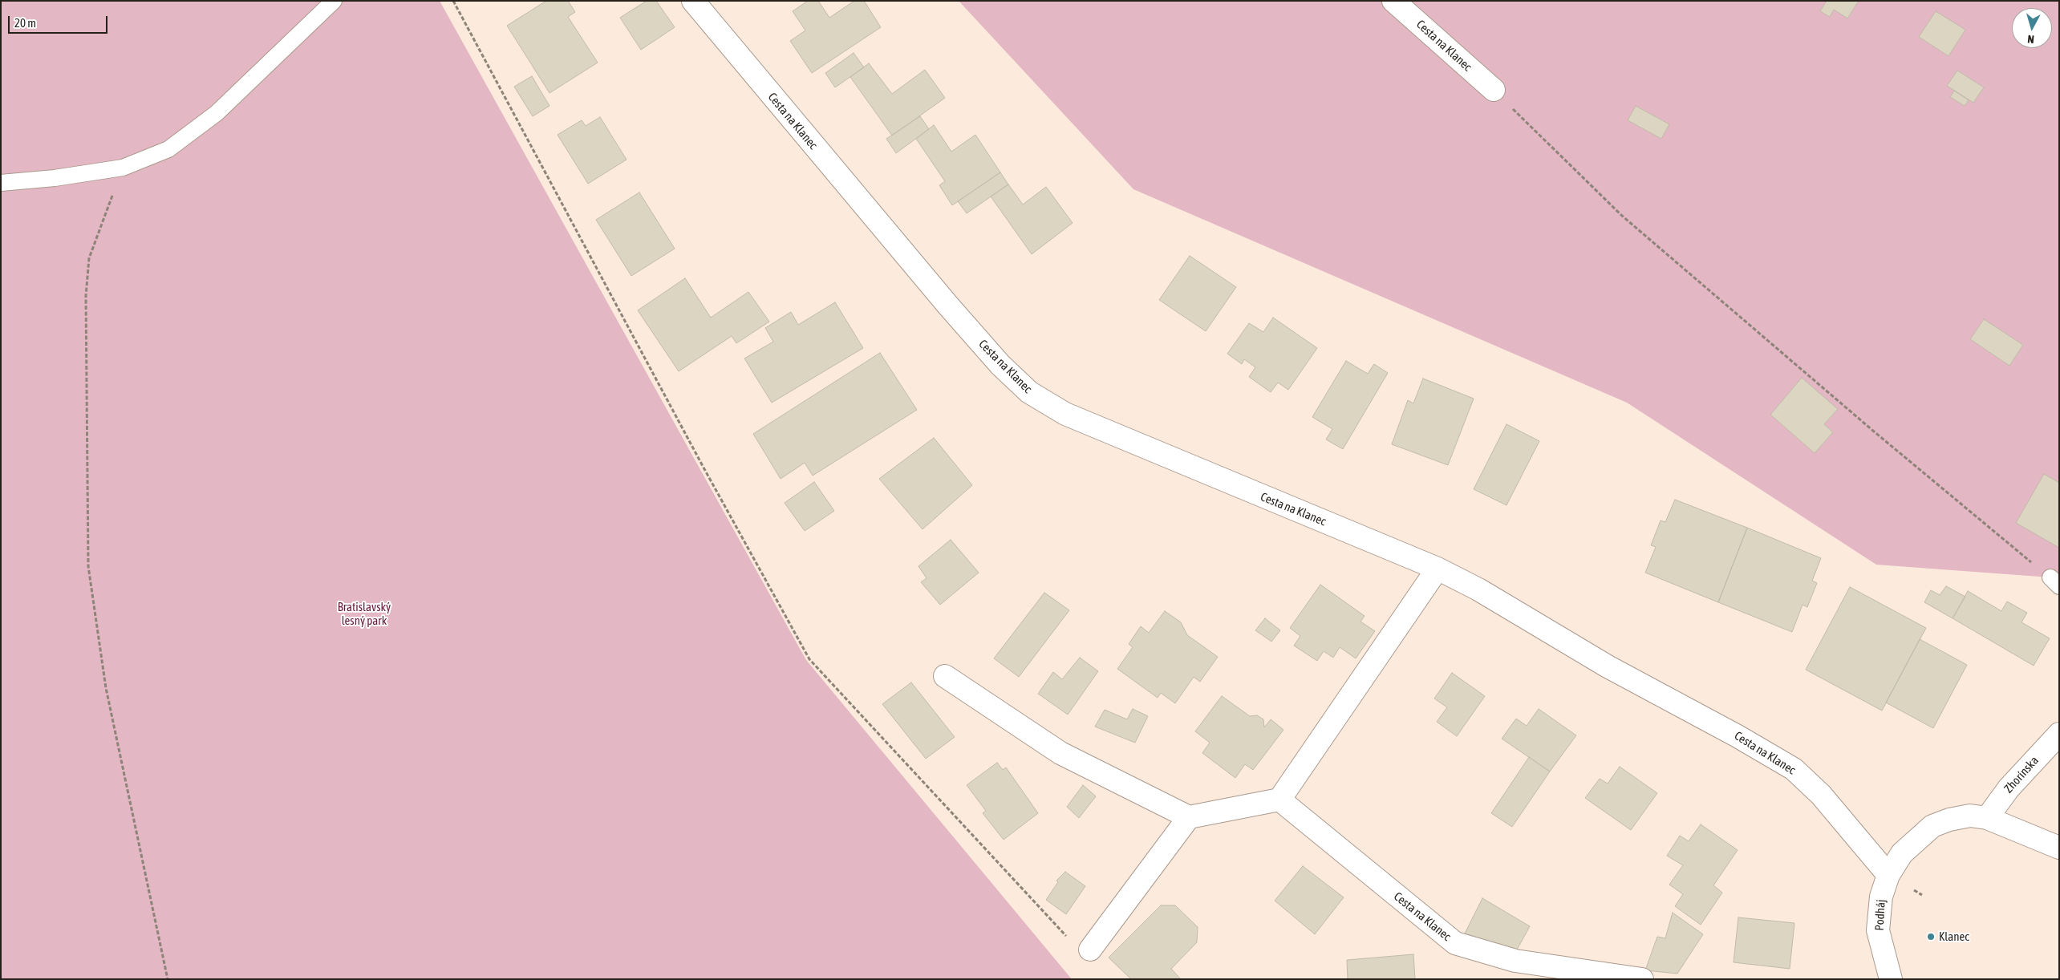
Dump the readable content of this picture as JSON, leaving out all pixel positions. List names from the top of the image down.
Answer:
{
  "streets": {
    "street": ["Cesta na Klanec", "Zhorínska", "Podháj"]
  },
  "crossings": [
    ["Cesta na Klanec", "Podháj"]
  ],
  "parks": ["Bratislavský lesný park"],
  "places": ["Klanec"],
  "scale_bar": "20 m",
  "north": "bottom"
}
